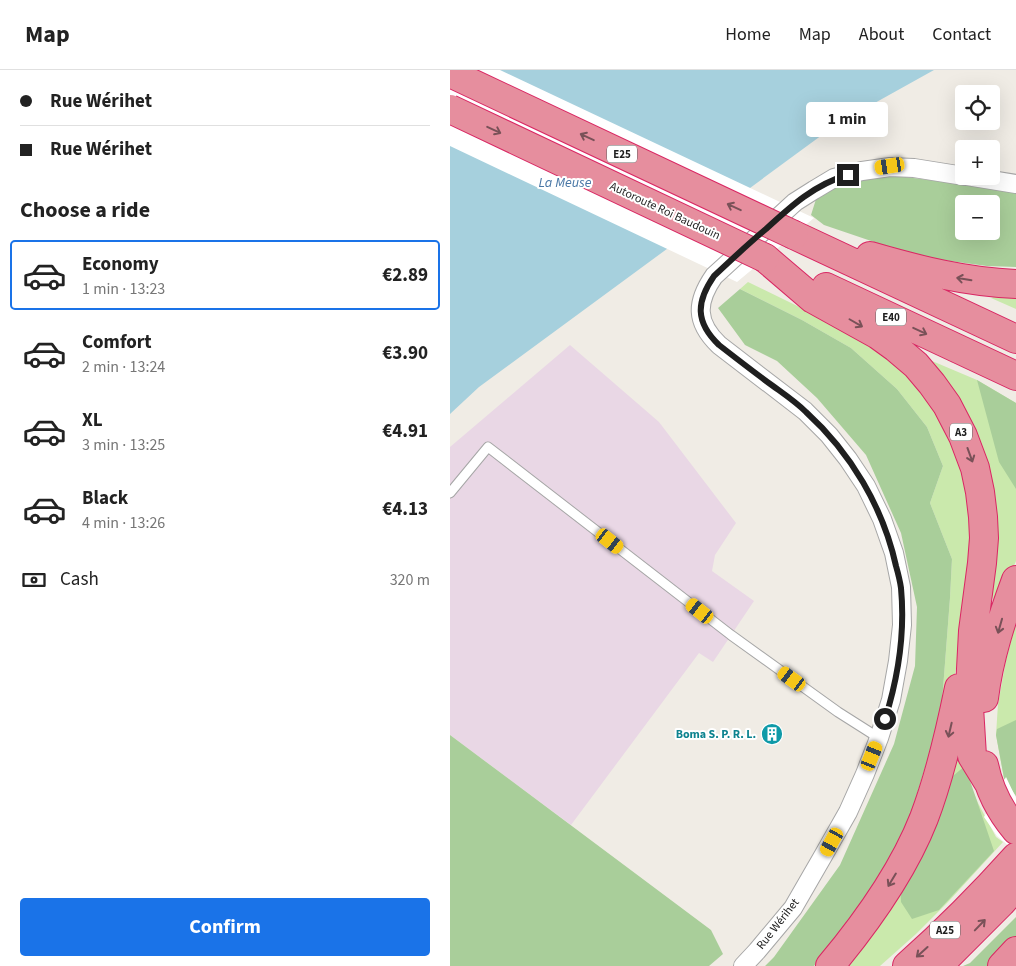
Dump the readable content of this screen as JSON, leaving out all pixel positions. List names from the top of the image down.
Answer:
{
  "streets": {
    "highway": [
      "E25",
      "Autoroute Roi Baudouin",
      "E40",
      "A3",
      "A25"
    ],
    "street": ["Rue Wérihet"]
  },
  "crossings": [
    ["Autoroute Roi Baudouin", "A3"]
  ],
  "water": ["La Meuse"],
  "places": {
    "building": ["Boma S. P. R. L."]
  },
  "page": {
    "header": "Map",
    "nav": [
      "Home",
      "Map",
      "About",
      "Contact"
    ],
    "banner": ["Rue Wérihet", "Rue Wérihet"],
    "map_buttons": ["+", "−"],
    "bubble": "1 min",
    "heading": "Choose a ride",
    "list": [
      {
        "name": "Economy",
        "note": "1 min · 13:23",
        "value": "€2.89"
      },
      {
        "name": "Comfort",
        "note": "2 min · 13:24",
        "value": "€3.90"
      },
      {
        "name": "XL",
        "note": "3 min · 13:25",
        "value": "€4.91"
      },
      {
        "name": "Black",
        "note": "4 min · 13:26",
        "value": "€4.13"
      }
    ],
    "pay": ["Cash", "320 m"],
    "buttons": "Confirm"
  }
}
